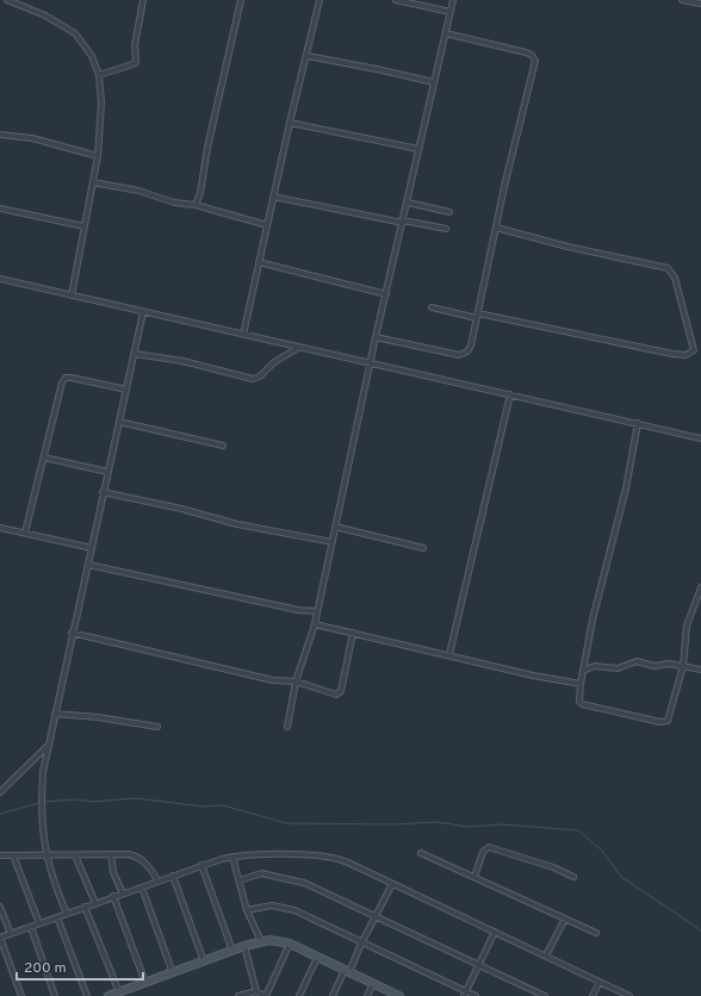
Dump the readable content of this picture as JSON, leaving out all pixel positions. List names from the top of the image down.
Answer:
{
  "scale_bar": "200 m"
}
